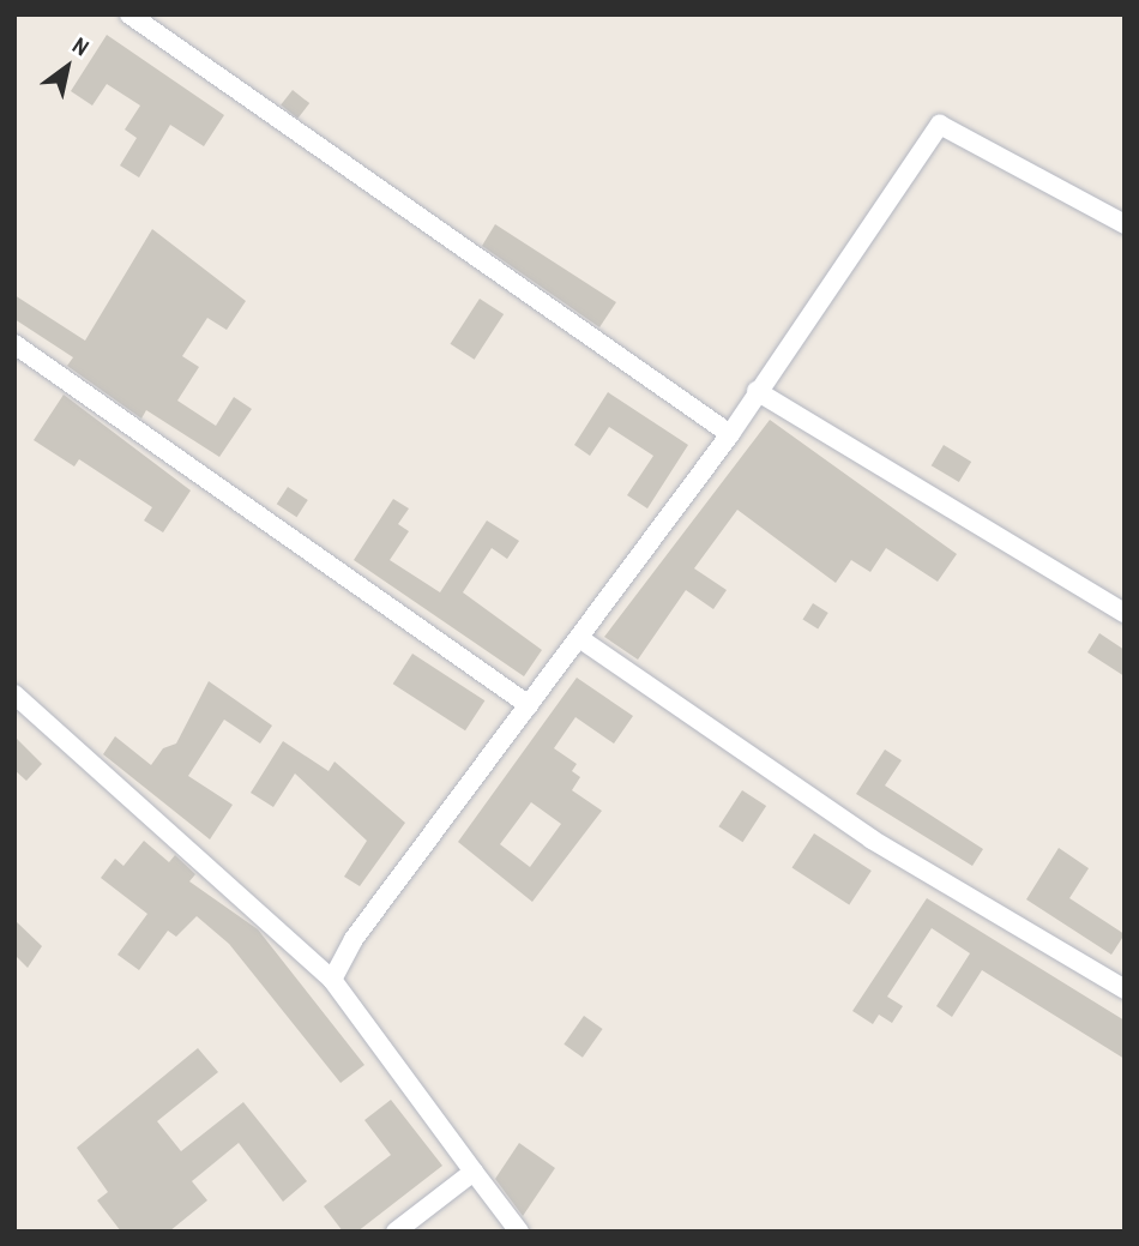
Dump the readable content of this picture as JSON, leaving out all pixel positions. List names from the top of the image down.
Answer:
{
  "north": "top right"
}
